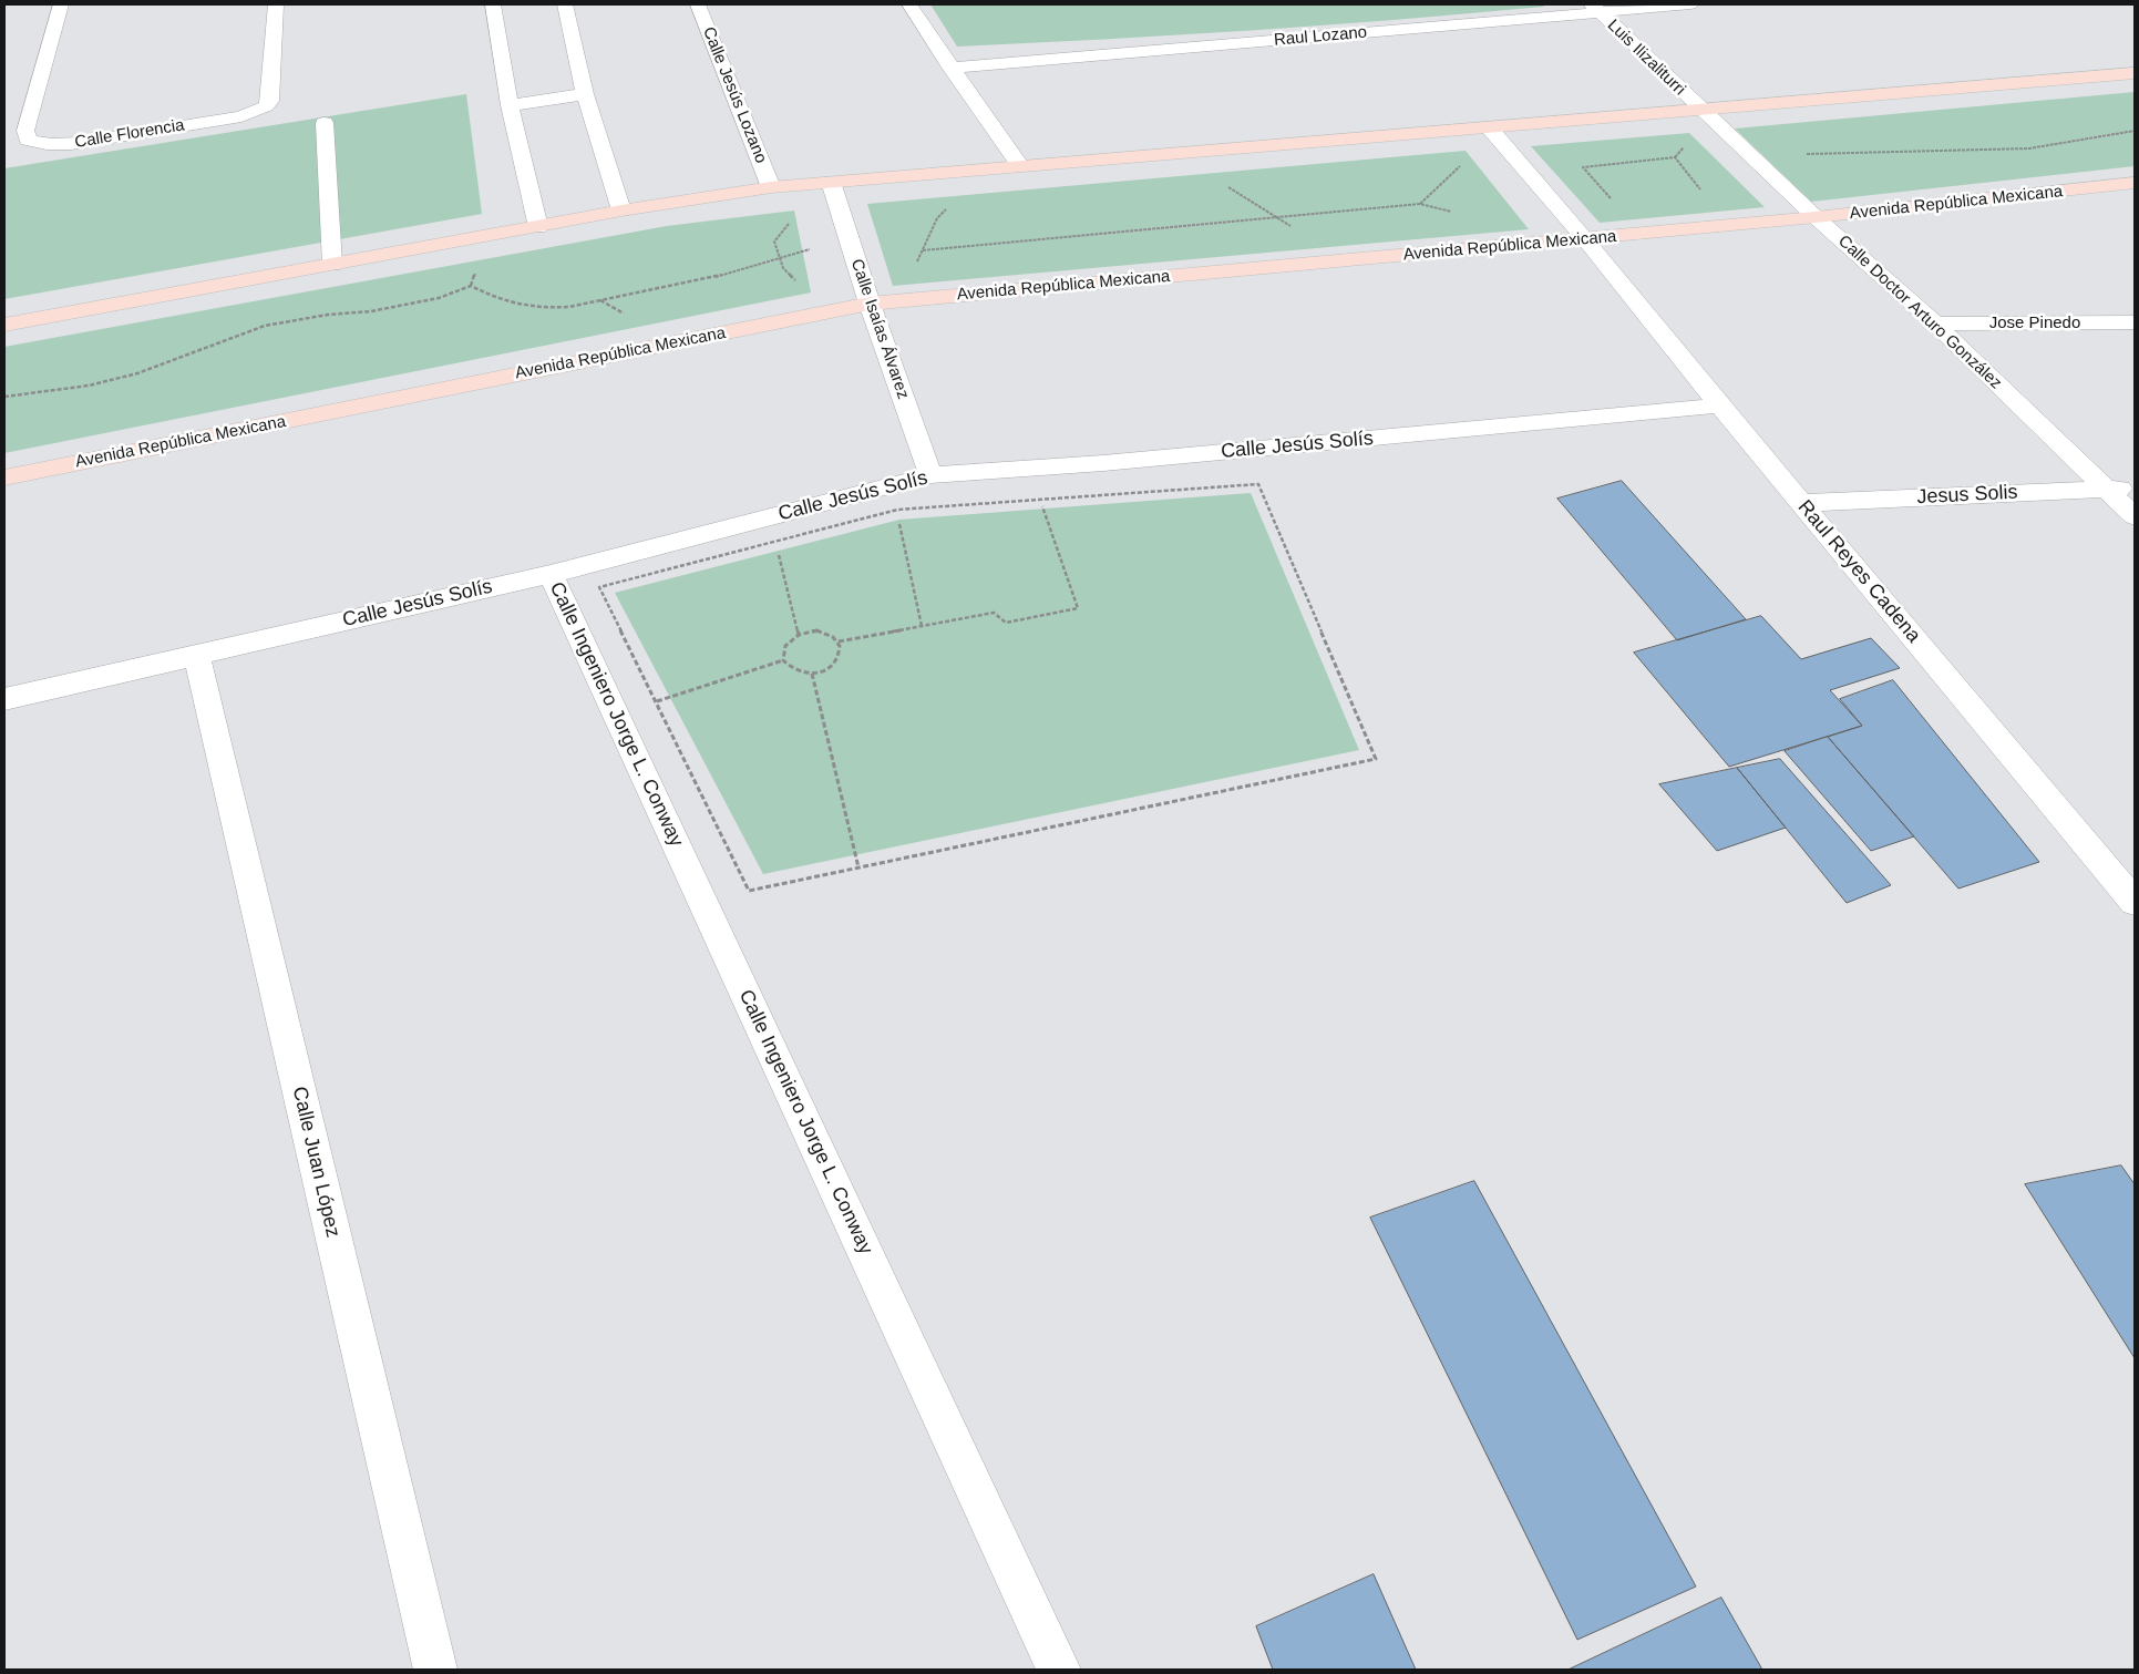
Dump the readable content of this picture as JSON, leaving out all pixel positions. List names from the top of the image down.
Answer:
{
  "streets": {
    "main road": ["Avenida República Mexicana"],
    "street": [
      "Raul Lozano",
      "Luis Ilizaliturri",
      "Calle Jesús Lozano",
      "Calle Florencia",
      "Calle Doctor Arturo González",
      "Jose Pinedo",
      "Calle Isaías Álvarez",
      "Calle Jesús Solís",
      "Jesus Solis",
      "Raul Reyes Cadena",
      "Calle Ingeniero Jorge L. Conway",
      "Calle Juan López"
    ]
  },
  "crossings": [
    ["Raul Lozano", "Luis Ilizaliturri"],
    ["Luis Ilizaliturri", "Calle Doctor Arturo González"],
    ["Avenida República Mexicana", "Calle Doctor Arturo González"],
    ["Avenida República Mexicana", "Calle Isaías Álvarez"],
    ["Avenida República Mexicana", "Raul Reyes Cadena"],
    ["Calle Doctor Arturo González", "Jose Pinedo"],
    ["Calle Doctor Arturo González", "Jesus Solis"],
    ["Calle Isaías Álvarez", "Calle Jesús Solís"],
    ["Calle Jesús Solís", "Raul Reyes Cadena"],
    ["Calle Jesús Solís", "Calle Ingeniero Jorge L. Conway"],
    ["Calle Jesús Solís", "Calle Juan López"],
    ["Jesus Solis", "Raul Reyes Cadena"]
  ]
}
